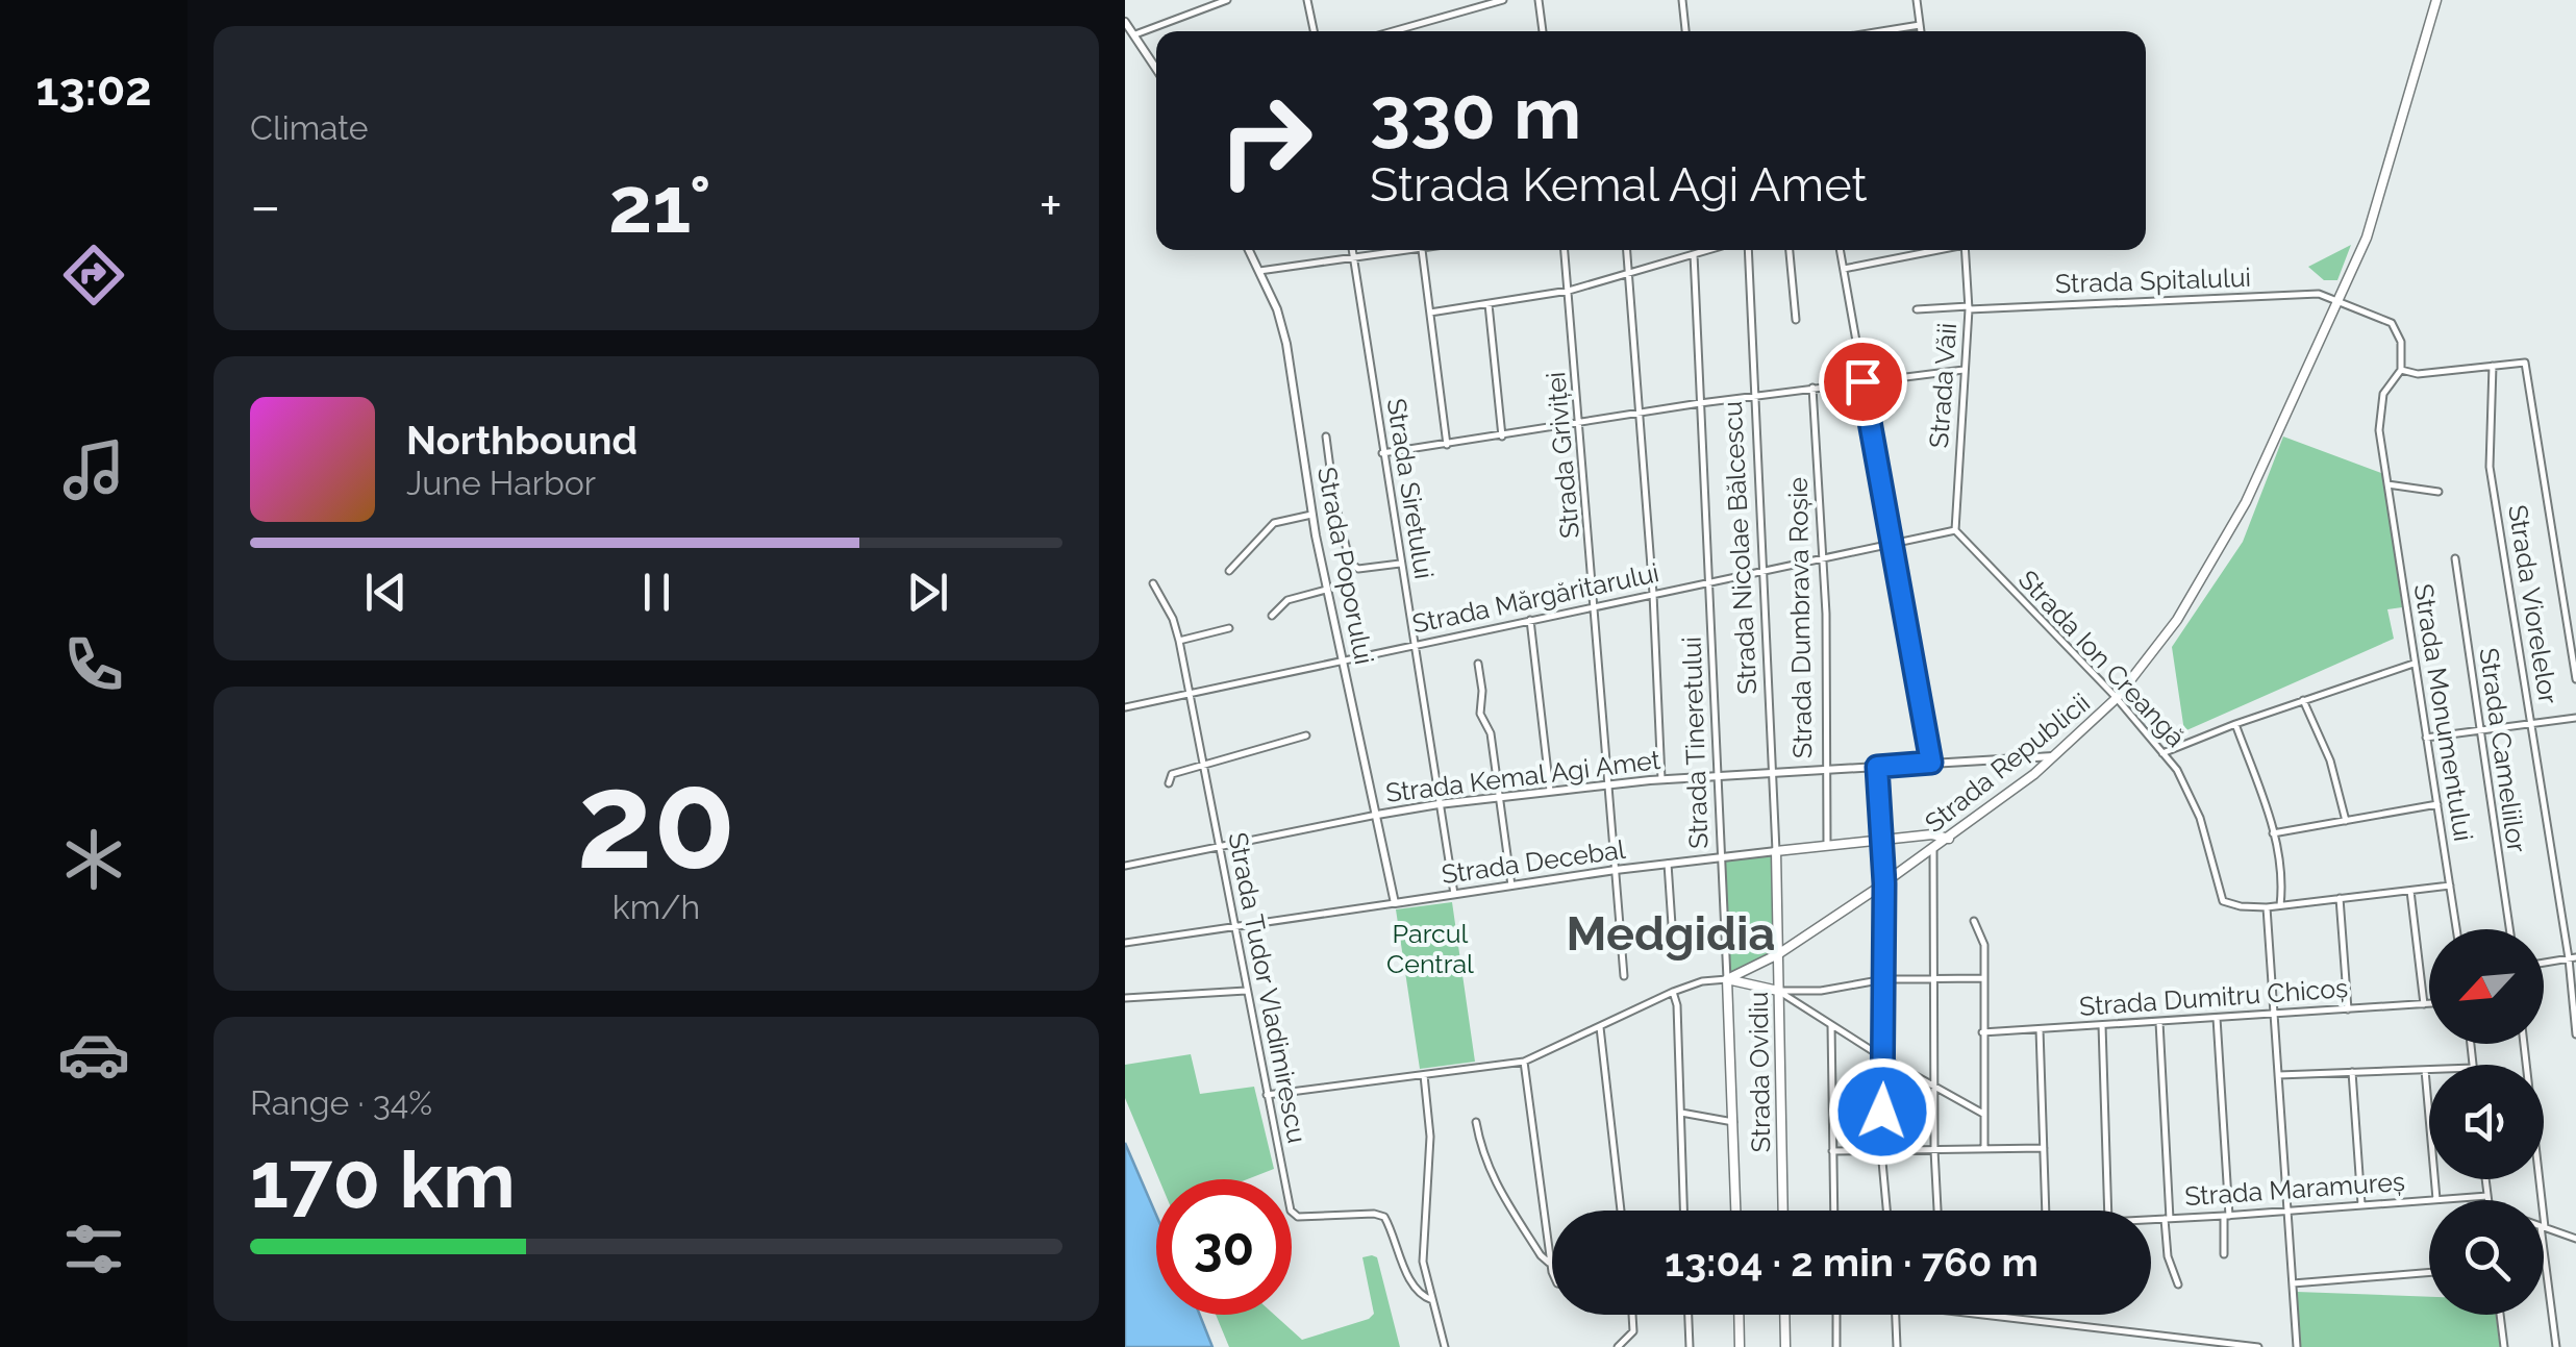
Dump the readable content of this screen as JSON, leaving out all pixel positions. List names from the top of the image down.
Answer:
{
  "streets": {
    "main road": [
      "Strada Tineretului",
      "Strada Republicii",
      "Strada Decebal",
      "Strada Ovidiu"
    ],
    "street": [
      "Strada Spitalului",
      "Strada Văii",
      "Strada Griviței",
      "Strada Siretului",
      "Strada Nicolae Bălcescu",
      "Strada Poporului",
      "Strada Mărgăritarului",
      "Strada Viorelelor",
      "Strada Dumbrava Roșie",
      "Strada Ion Creangă",
      "Strada Monumentului",
      "Strada Cameliilor",
      "Strada Kemal Agi Amet",
      "Strada Tudor Vladimirescu",
      "Strada Dumitru Chicoș",
      "Strada Maramureș"
    ]
  },
  "crossings": [
    ["Strada Spitalului", "Strada Văii"],
    ["Strada Spitalului", "Strada Monumentului"],
    ["Strada Spitalului", "Strada Republicii"],
    ["Strada Văii", "Strada Mărgăritarului"],
    ["Strada Văii", "Strada Ion Creangă"],
    ["Strada Griviței", "Strada Mărgăritarului"],
    ["Strada Griviței", "Strada Kemal Agi Amet"],
    ["Strada Griviței", "Strada Decebal"],
    ["Strada Siretului", "Strada Mărgăritarului"],
    ["Strada Siretului", "Strada Kemal Agi Amet"],
    ["Strada Siretului", "Strada Decebal"],
    ["Strada Nicolae Bălcescu", "Strada Mărgăritarului"],
    ["Strada Nicolae Bălcescu", "Strada Kemal Agi Amet"],
    ["Strada Nicolae Bălcescu", "Strada Decebal"],
    ["Strada Nicolae Bălcescu", "Strada Ovidiu"],
    ["Strada Poporului", "Strada Mărgăritarului"],
    ["Strada Poporului", "Strada Kemal Agi Amet"],
    ["Strada Poporului", "Strada Decebal"],
    ["Strada Mărgăritarului", "Strada Dumbrava Roșie"],
    ["Strada Mărgăritarului", "Strada Ion Creangă"],
    ["Strada Mărgăritarului", "Strada Tineretului"],
    ["Strada Mărgăritarului", "Strada Tudor Vladimirescu"],
    ["Strada Dumbrava Roșie", "Strada Kemal Agi Amet"],
    ["Strada Dumbrava Roșie", "Strada Decebal"],
    ["Strada Ion Creangă", "Strada Republicii"],
    ["Strada Tineretului", "Strada Republicii"],
    ["Strada Tineretului", "Strada Kemal Agi Amet"],
    ["Strada Tineretului", "Strada Decebal"],
    ["Strada Republicii", "Strada Kemal Agi Amet"],
    ["Strada Republicii", "Strada Decebal"],
    ["Strada Republicii", "Strada Tudor Vladimirescu"],
    ["Strada Republicii", "Strada Ovidiu"],
    ["Strada Kemal Agi Amet", "Strada Tudor Vladimirescu"],
    ["Strada Decebal", "Strada Tudor Vladimirescu"],
    ["Strada Decebal", "Strada Ovidiu"]
  ],
  "districts": ["Medgidia"],
  "parks": ["Parcul Central"],
  "north": "bottom left",
  "page": {
    "tabs": "13:02",
    "tile": [
      "Climate",
      ["20", "km/h"],
      ["Range · 34%", "170 km"]
    ],
    "turn": ["330 m", "Strada Kemal Agi Amet"],
    "heat": ["−", "21°", "+"],
    "song": ["Northbound", "June Harbor"],
    "limit": "30",
    "trip": "13:04 · 2 min · 760 m"
  }
}
